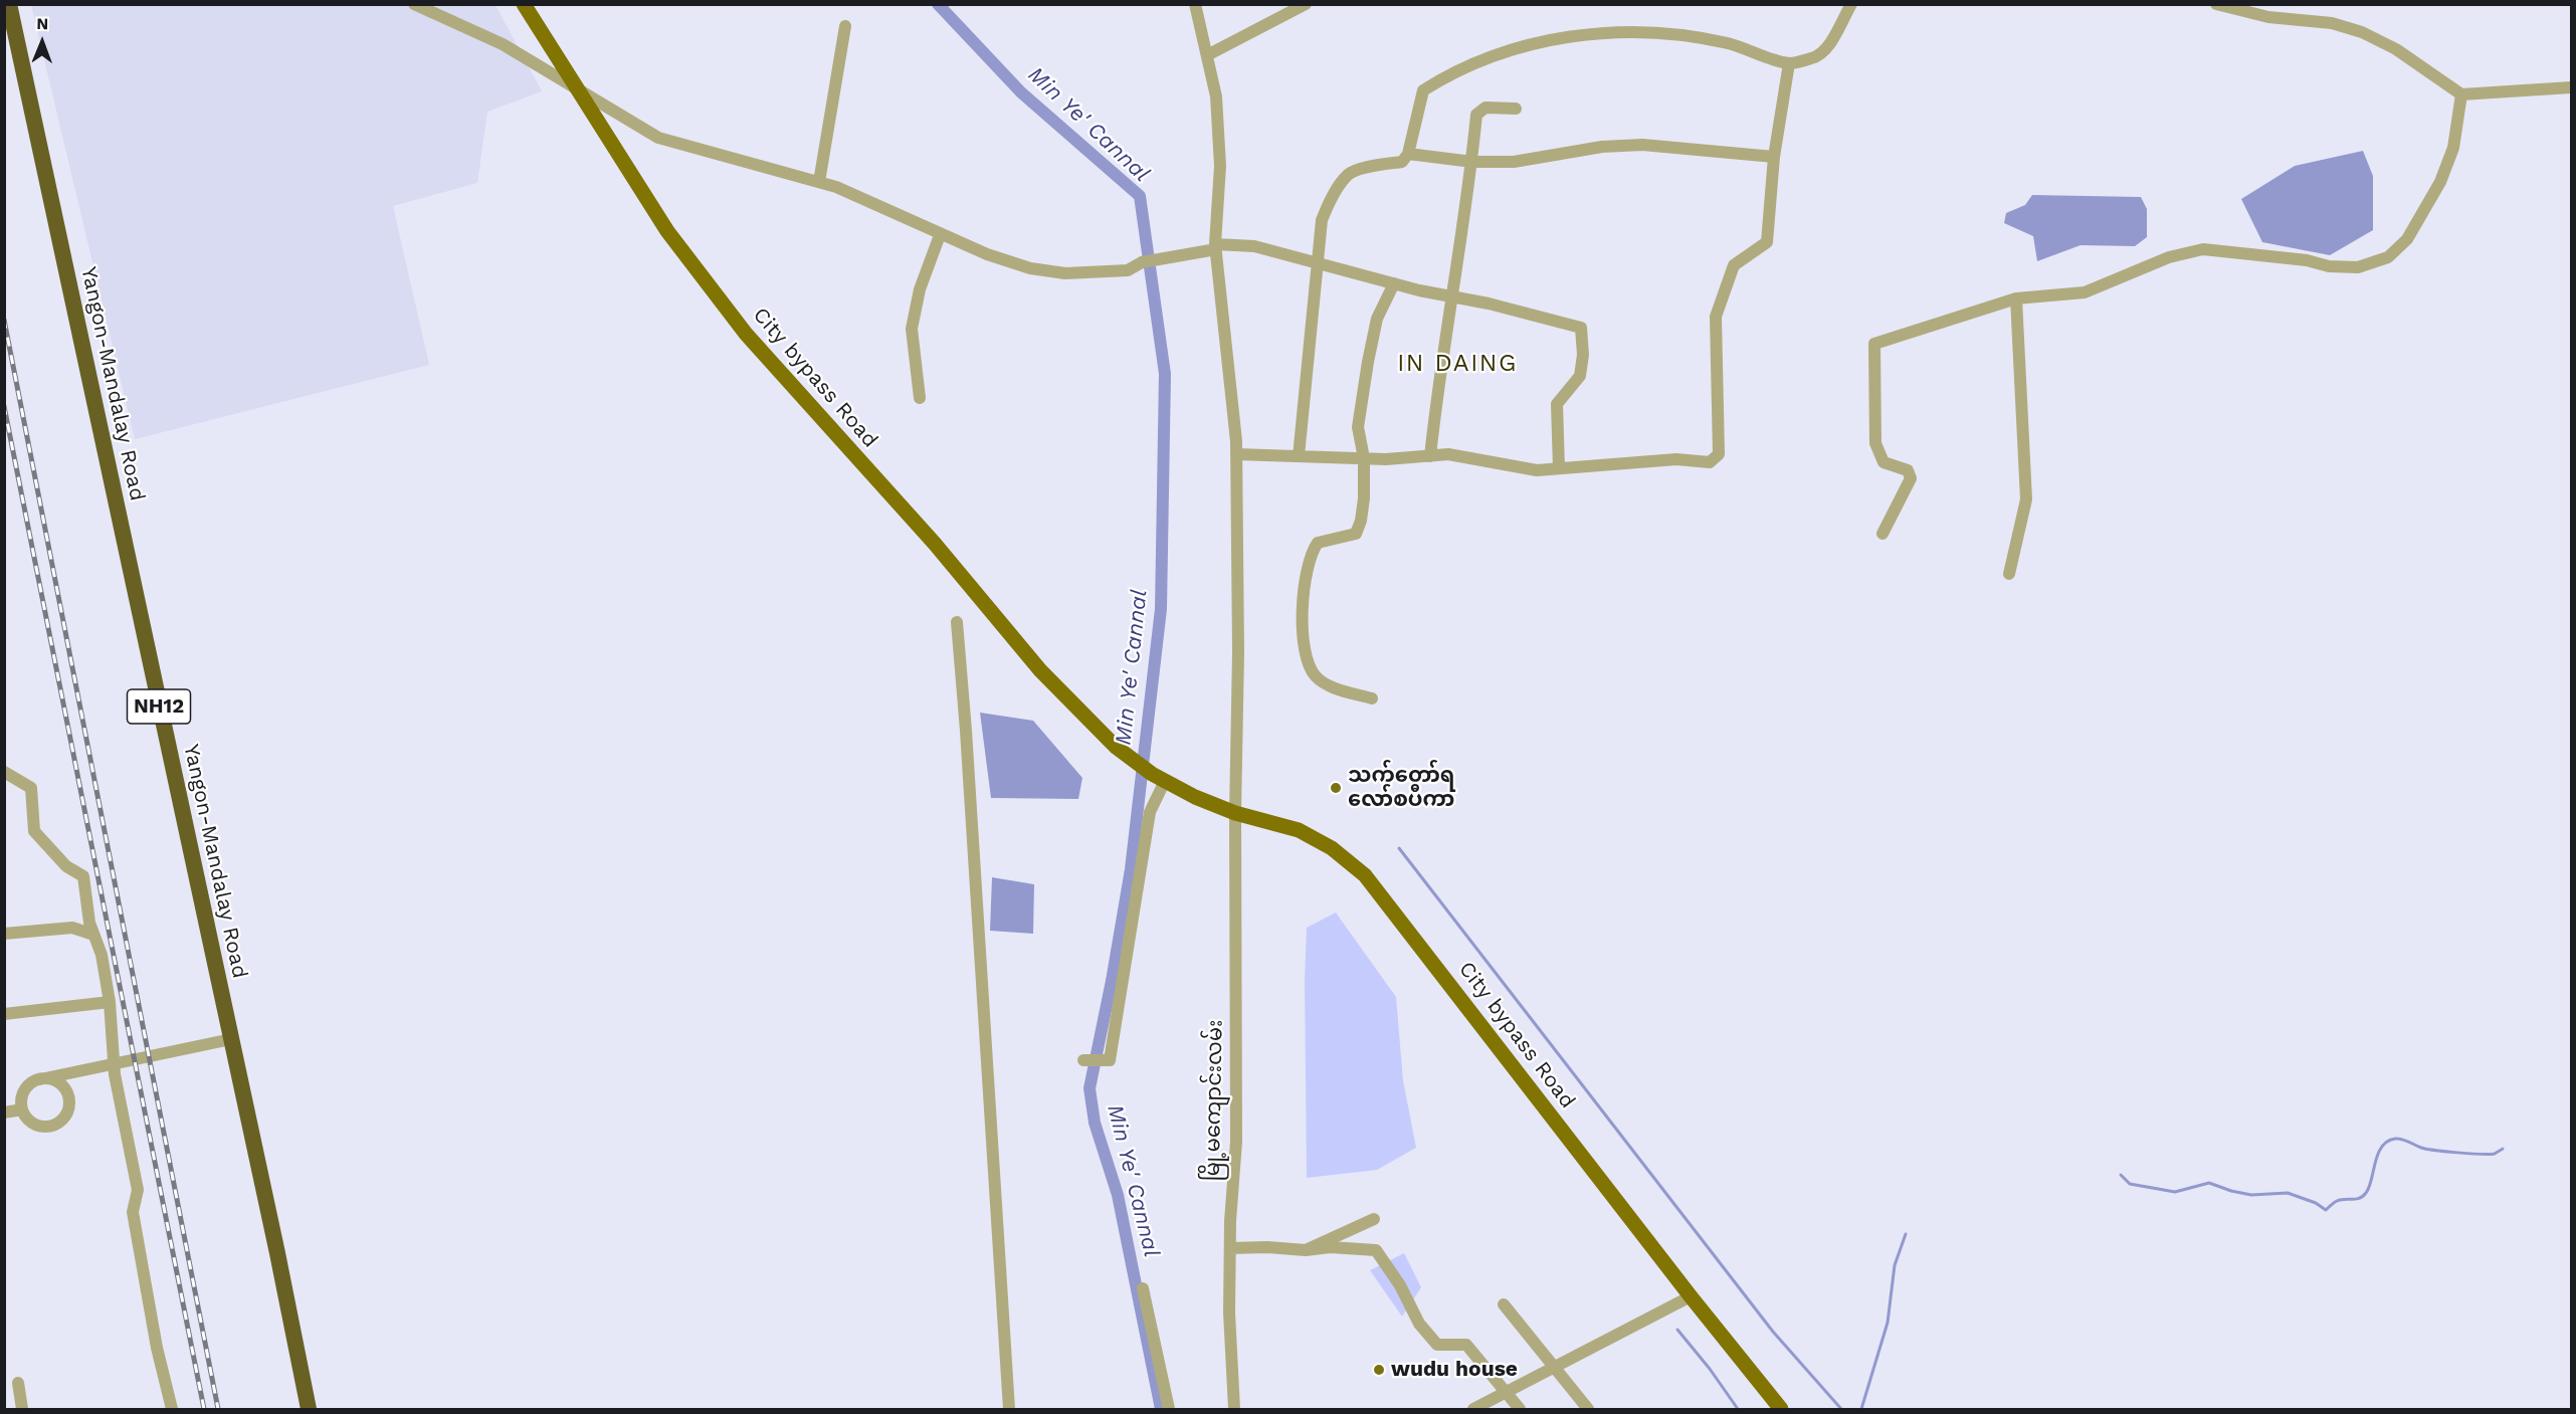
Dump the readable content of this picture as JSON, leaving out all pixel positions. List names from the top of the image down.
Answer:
{
  "streets": {
    "highway": ["Yangon-Mandalay Road", "NH12"],
    "main road": ["City bypass Road"],
    "street": ["မြို့မကျောင်းလမ်း"]
  },
  "crossings": [
    ["City bypass Road", "မြို့မကျောင်းလမ်း"]
  ],
  "districts": ["IN DAING"],
  "water": ["Min Ye' Cannal"],
  "places": ["သက်တော်ရ လော်စပီကာ", "wudu house"],
  "north": "top"
}
